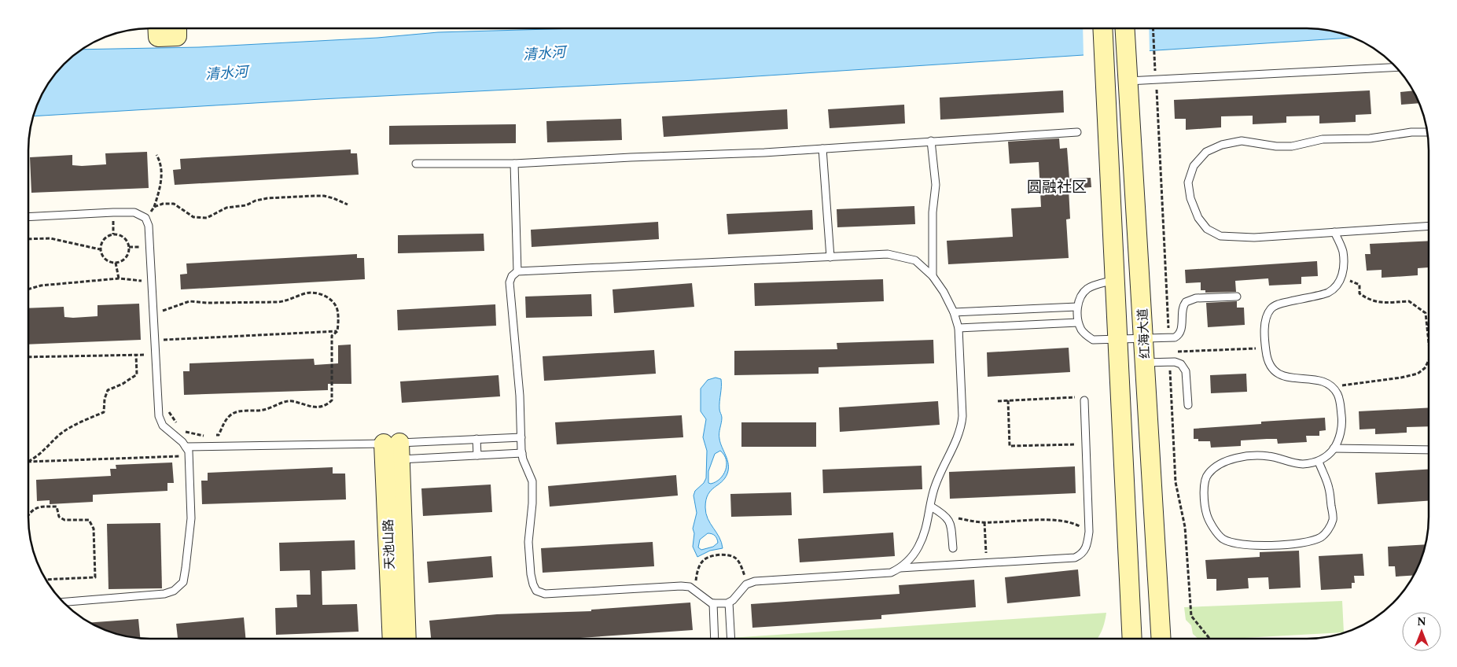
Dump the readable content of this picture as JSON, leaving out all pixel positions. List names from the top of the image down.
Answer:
{
  "streets": {
    "main road": ["红海大道", "天池山路"]
  },
  "districts": ["圆融社区"],
  "water": ["清水河"],
  "north": "top"
}
